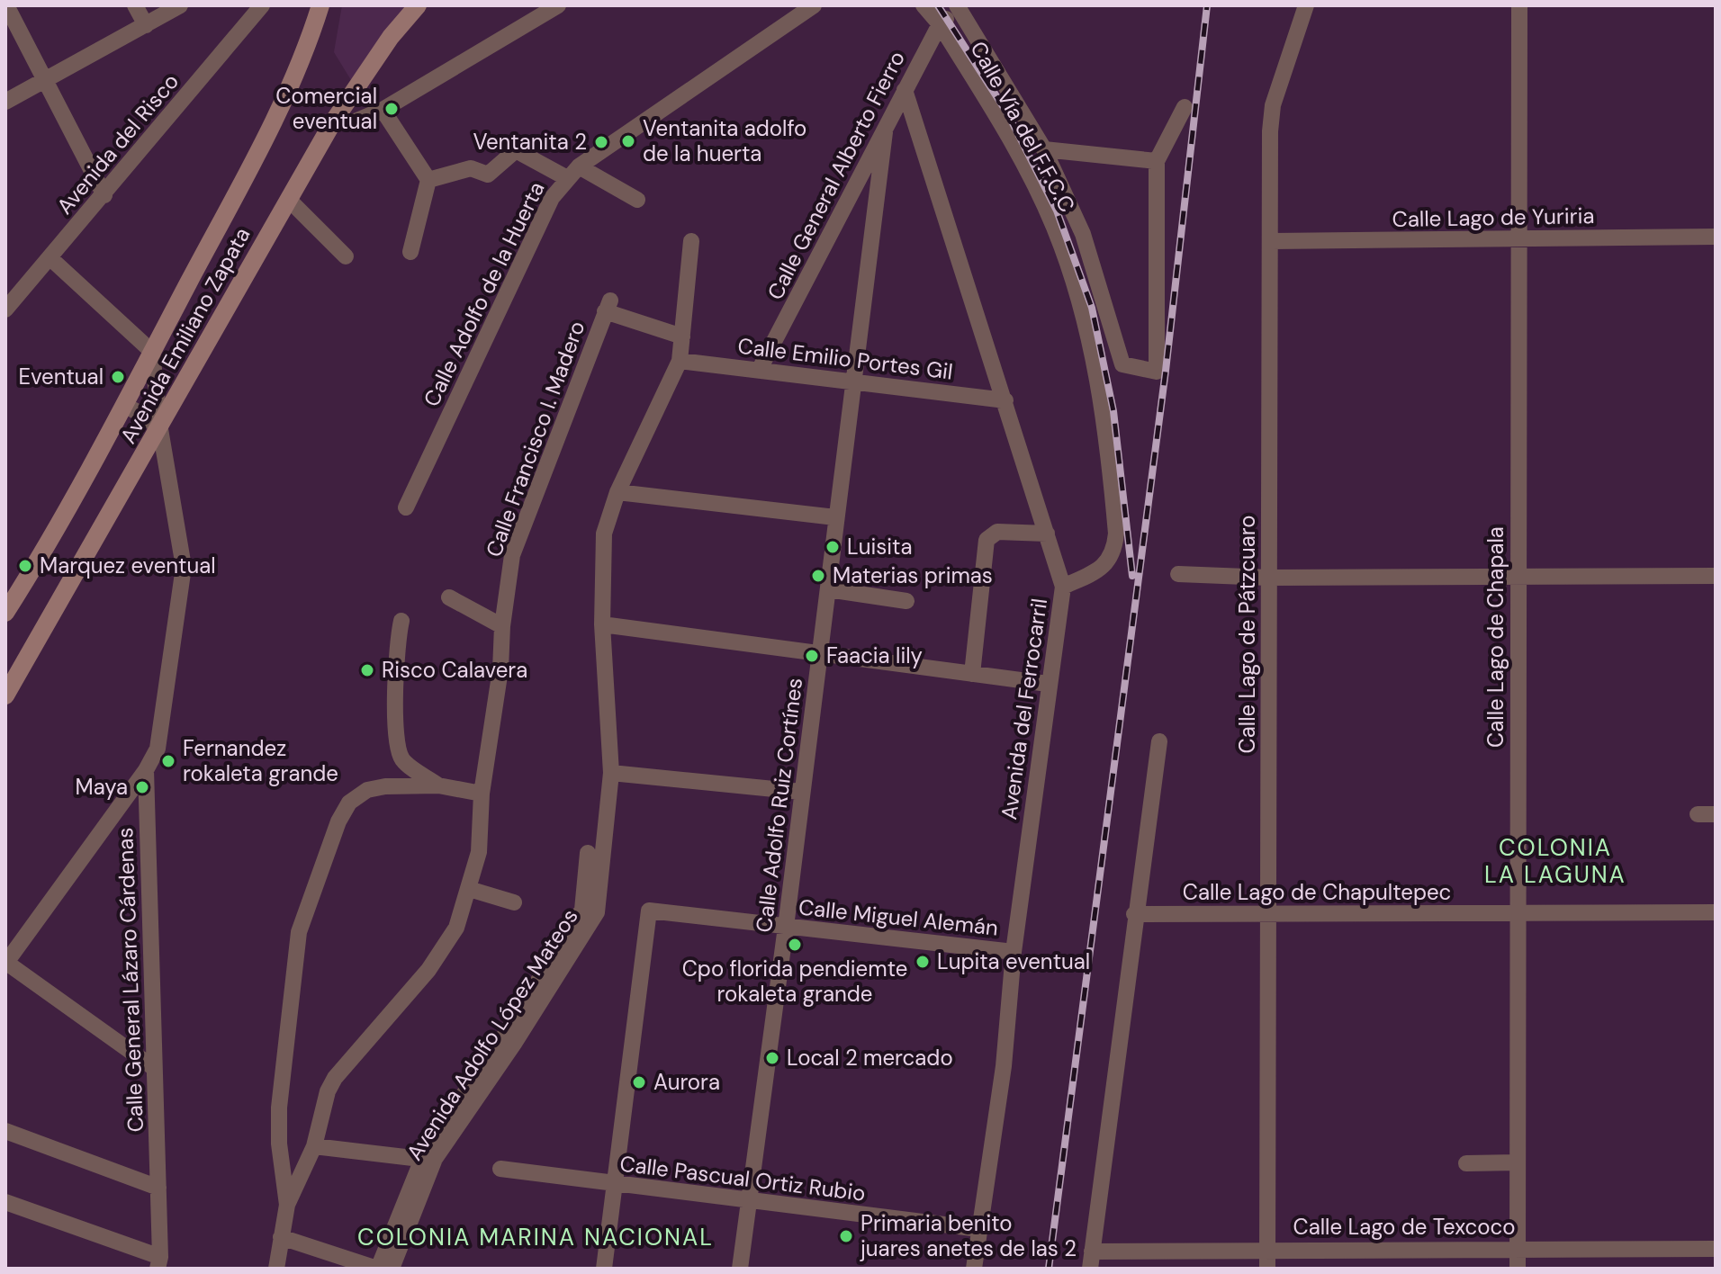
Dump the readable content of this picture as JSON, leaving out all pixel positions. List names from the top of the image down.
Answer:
{
  "streets": {
    "main road": ["Avenida Emiliano Zapata"],
    "street": [
      "Calle Vía del F.F.C.C",
      "Avenida del Risco",
      "Calle General Alberto Fierro",
      "Calle Lago de Yuriria",
      "Calle Adolfo de la Huerta",
      "Calle Emilio Portes Gil",
      "Calle Francisco I. Madero",
      "Calle Lago de Pátzcuaro",
      "Calle Lago de Chapala",
      "Avenida del Ferrocarril",
      "Calle Adolfo Ruiz Cortínes",
      "Calle Lago de Chapultepec",
      "Calle Miguel Alemán",
      "Calle General Lázaro Cárdenas",
      "Avenida Adolfo López Mateos",
      "Calle Pascual Ortiz Rubio",
      "Calle Lago de Texcoco"
    ]
  },
  "crossings": [
    ["Calle Vía del F.F.C.C", "Calle General Alberto Fierro"],
    ["Calle Vía del F.F.C.C", "Avenida del Ferrocarril"],
    ["Calle General Alberto Fierro", "Calle Emilio Portes Gil"],
    ["Calle General Alberto Fierro", "Avenida del Ferrocarril"],
    ["Calle General Alberto Fierro", "Calle Adolfo Ruiz Cortínes"],
    ["Calle Lago de Yuriria", "Calle Lago de Pátzcuaro"],
    ["Calle Lago de Yuriria", "Calle Lago de Chapala"],
    ["Avenida Emiliano Zapata", "Calle General Lázaro Cárdenas"],
    ["Calle Emilio Portes Gil", "Avenida del Ferrocarril"],
    ["Calle Emilio Portes Gil", "Calle Adolfo Ruiz Cortínes"],
    ["Calle Emilio Portes Gil", "Avenida Adolfo López Mateos"],
    ["Calle Francisco I. Madero", "Avenida Adolfo López Mateos"],
    ["Calle Lago de Pátzcuaro", "Calle Lago de Chapultepec"],
    ["Calle Lago de Pátzcuaro", "Calle Lago de Texcoco"],
    ["Calle Lago de Chapala", "Calle Lago de Chapultepec"],
    ["Calle Lago de Chapala", "Calle Lago de Texcoco"],
    ["Avenida del Ferrocarril", "Calle Miguel Alemán"],
    ["Avenida del Ferrocarril", "Calle Pascual Ortiz Rubio"],
    ["Calle Adolfo Ruiz Cortínes", "Calle Miguel Alemán"],
    ["Calle Adolfo Ruiz Cortínes", "Calle Pascual Ortiz Rubio"],
    ["Calle Miguel Alemán", "Calle Pascual Ortiz Rubio"]
  ],
  "districts": ["COLONIA LA LAGUNA", "COLONIA MARINA NACIONAL"],
  "places": [
    "Comercial eventual",
    "Ventanita adolfo de la huerta",
    "Ventanita 2",
    "Eventual",
    "Luisita",
    "Marquez eventual",
    "Materias primas",
    "Faacia lily",
    "Risco Calavera",
    "Fernandez rokaleta grande",
    "Maya",
    "Cpo florida pendiemte rokaleta grande",
    "Lupita eventual",
    "Local 2 mercado",
    "Aurora",
    "Primaria benito juares anetes de las 2"
  ]
}
